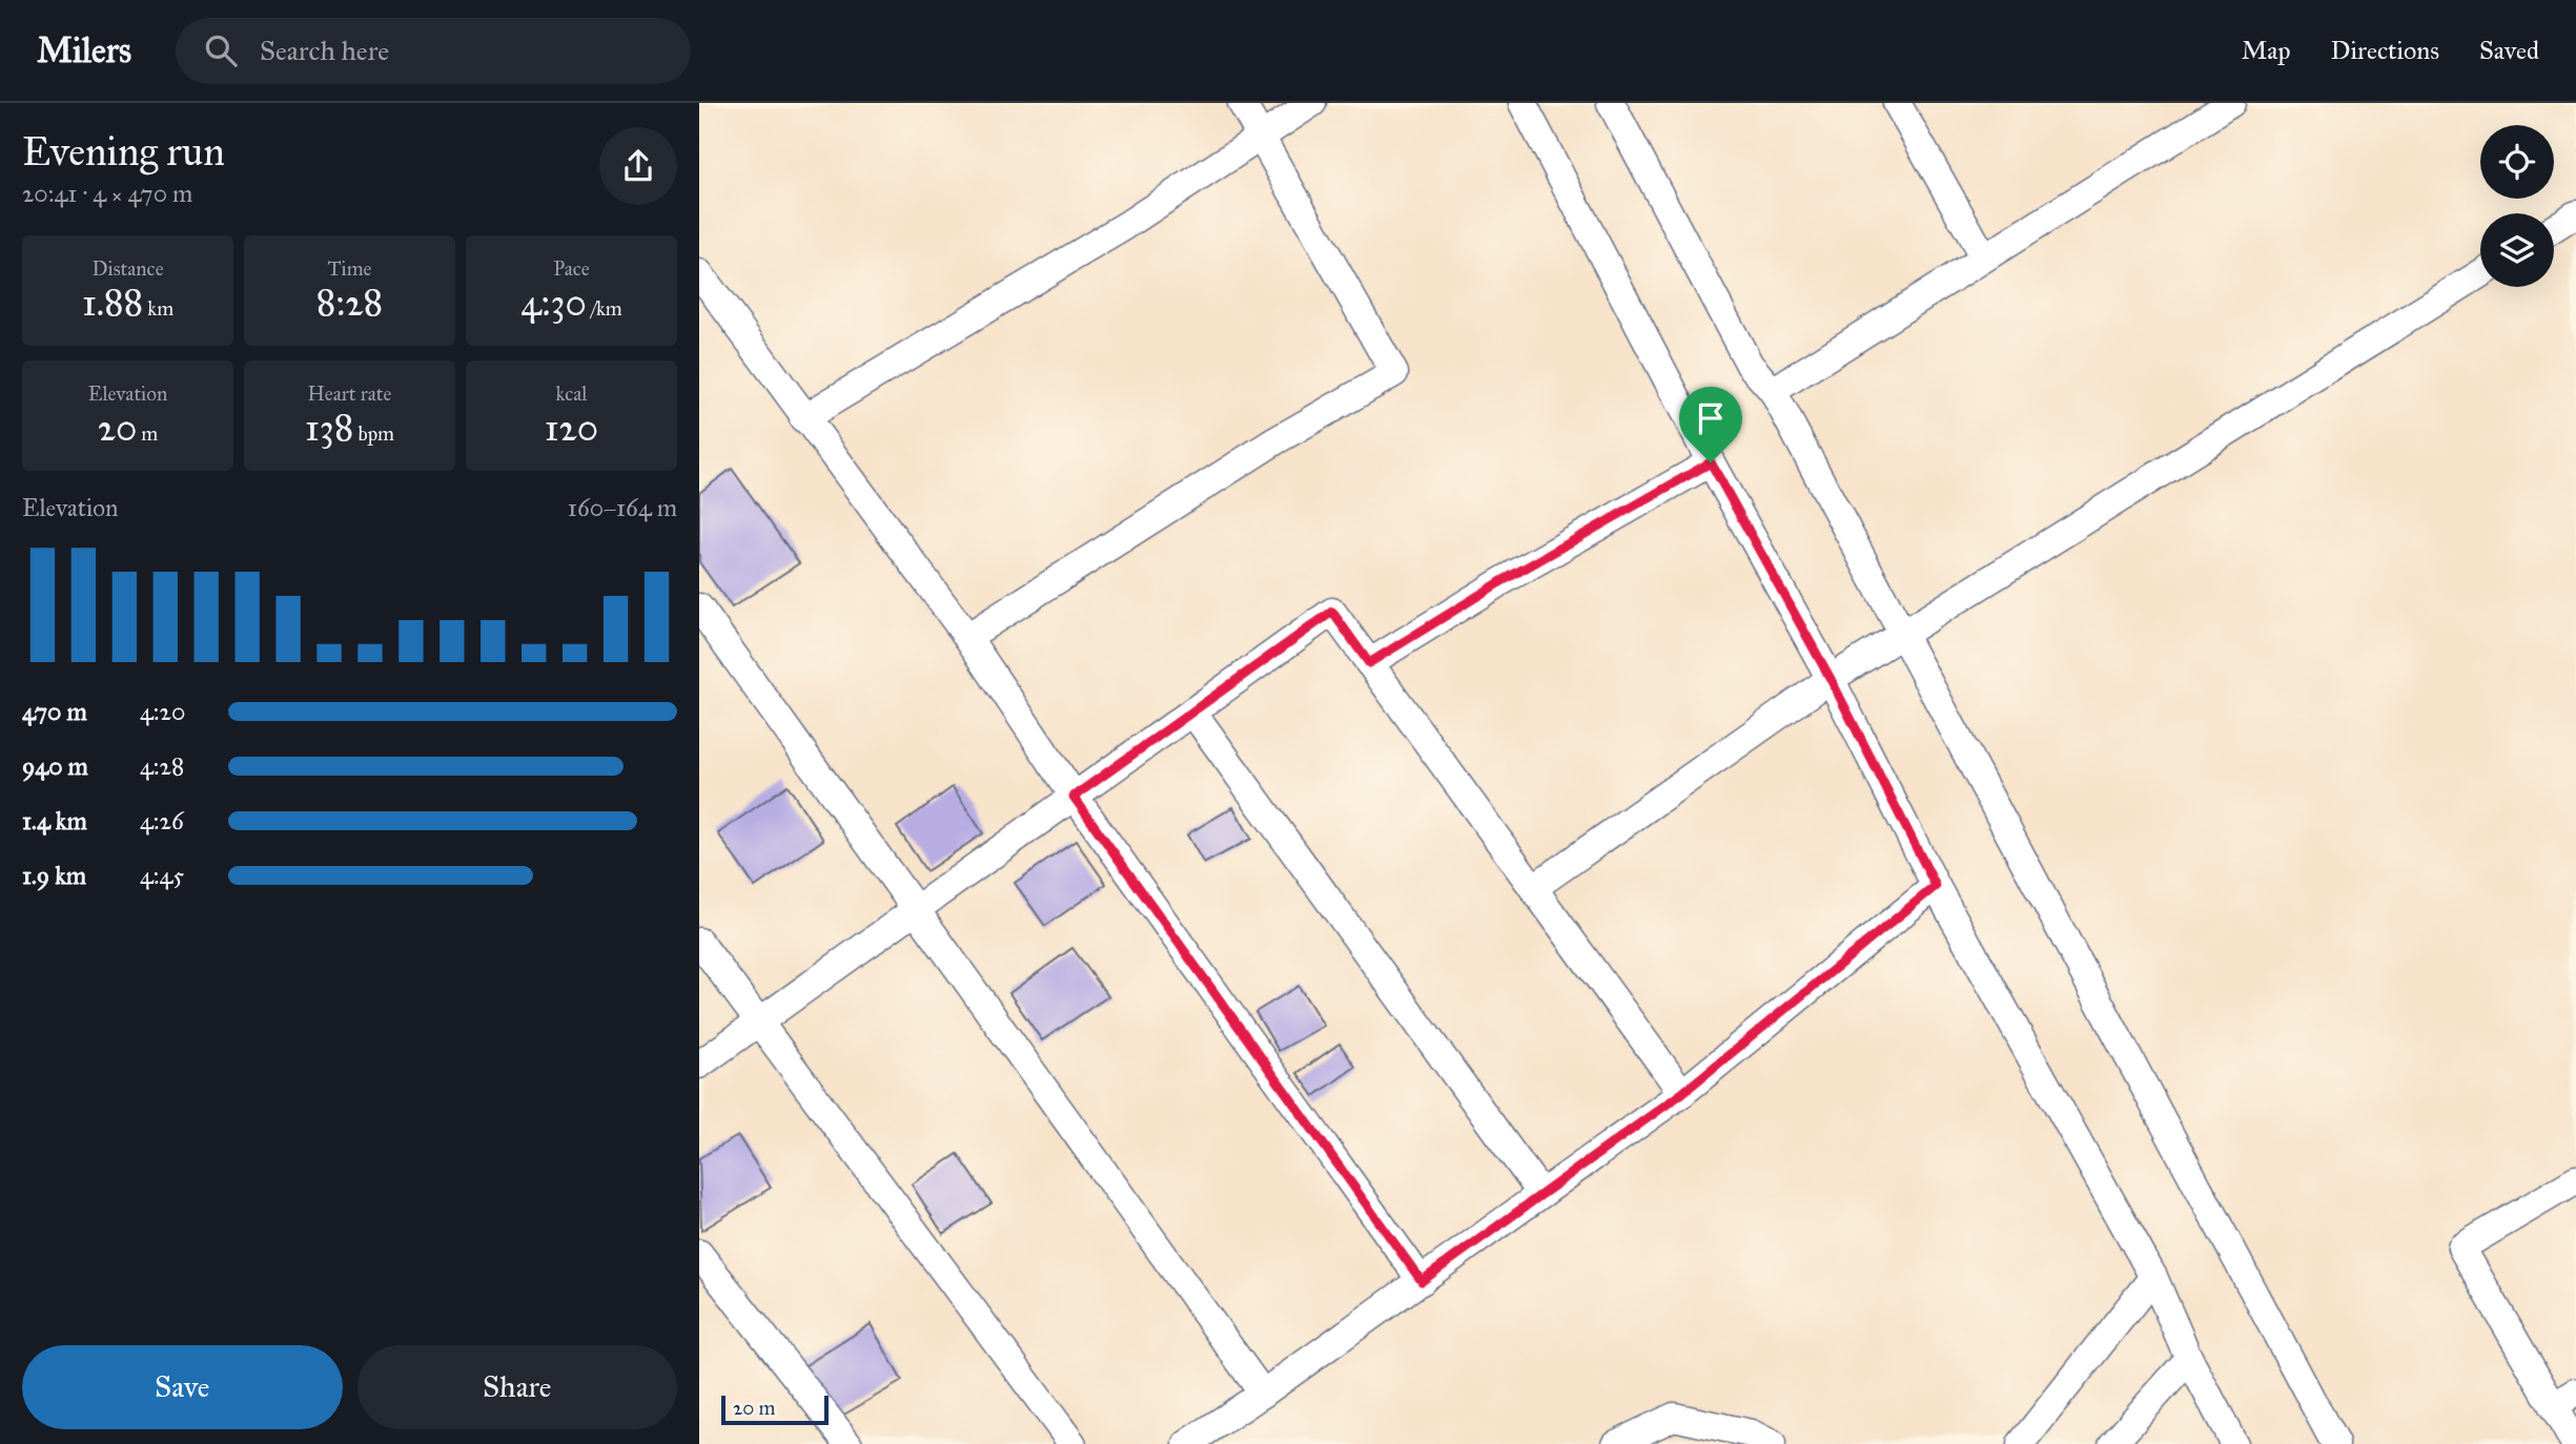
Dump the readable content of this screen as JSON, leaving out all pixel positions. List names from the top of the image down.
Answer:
{
  "scale_bar": "20 m",
  "page": {
    "header": "Milers",
    "search": "Search here",
    "nav": ["Map", "Directions", "Saved"],
    "heading": ["Evening run", "20:41 · 4 × 470 m"],
    "stats": [
      ["Distance", "1.88 km"],
      ["Time", "8:28"],
      ["Pace", "4:30 /km"],
      ["Elevation", "20 m"],
      ["Heart rate", "138 bpm"],
      ["kcal", "120"]
    ],
    "chart": ["Elevation", "160–164 m"],
    "list": [
      {
        "name": "470 m",
        "note": "4:20"
      },
      {
        "name": "940 m",
        "note": "4:28"
      },
      {
        "name": "1.4 km",
        "note": "4:26"
      },
      {
        "name": "1.9 km",
        "note": "4:45"
      }
    ],
    "buttons": ["Save", "Share"],
    "scale": "20 m"
  }
}
